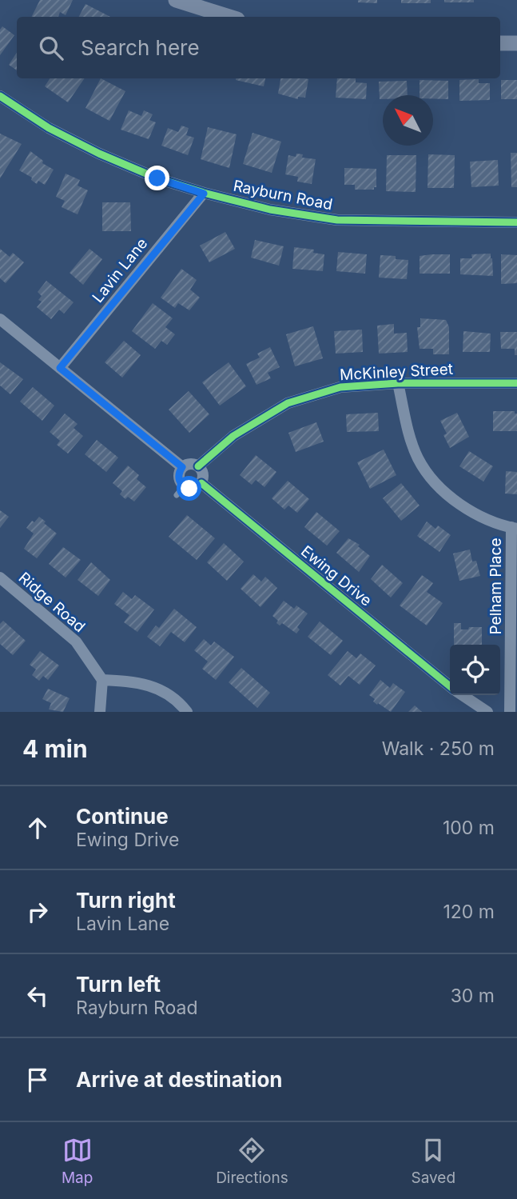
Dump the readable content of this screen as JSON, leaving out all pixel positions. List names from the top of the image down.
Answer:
{
  "streets": {
    "street": [
      "Rayburn Road",
      "Lavin Lane",
      "McKinley Street",
      "Ewing Drive",
      "Pelham Place",
      "Ridge Road"
    ]
  },
  "crossings": [
    ["Rayburn Road", "Lavin Lane"],
    ["McKinley Street", "Ewing Drive"]
  ],
  "north": "top left",
  "page": {
    "search": "Search here",
    "heading": ["4 min", "Walk · 250 m"],
    "list": [
      ["Continue", "Ewing Drive", "100 m"],
      ["Turn right", "Lavin Lane", "120 m"],
      ["Turn left", "Rayburn Road", "30 m"],
      "Arrive at destination"
    ],
    "nav": ["Map", "Directions", "Saved"]
  }
}
